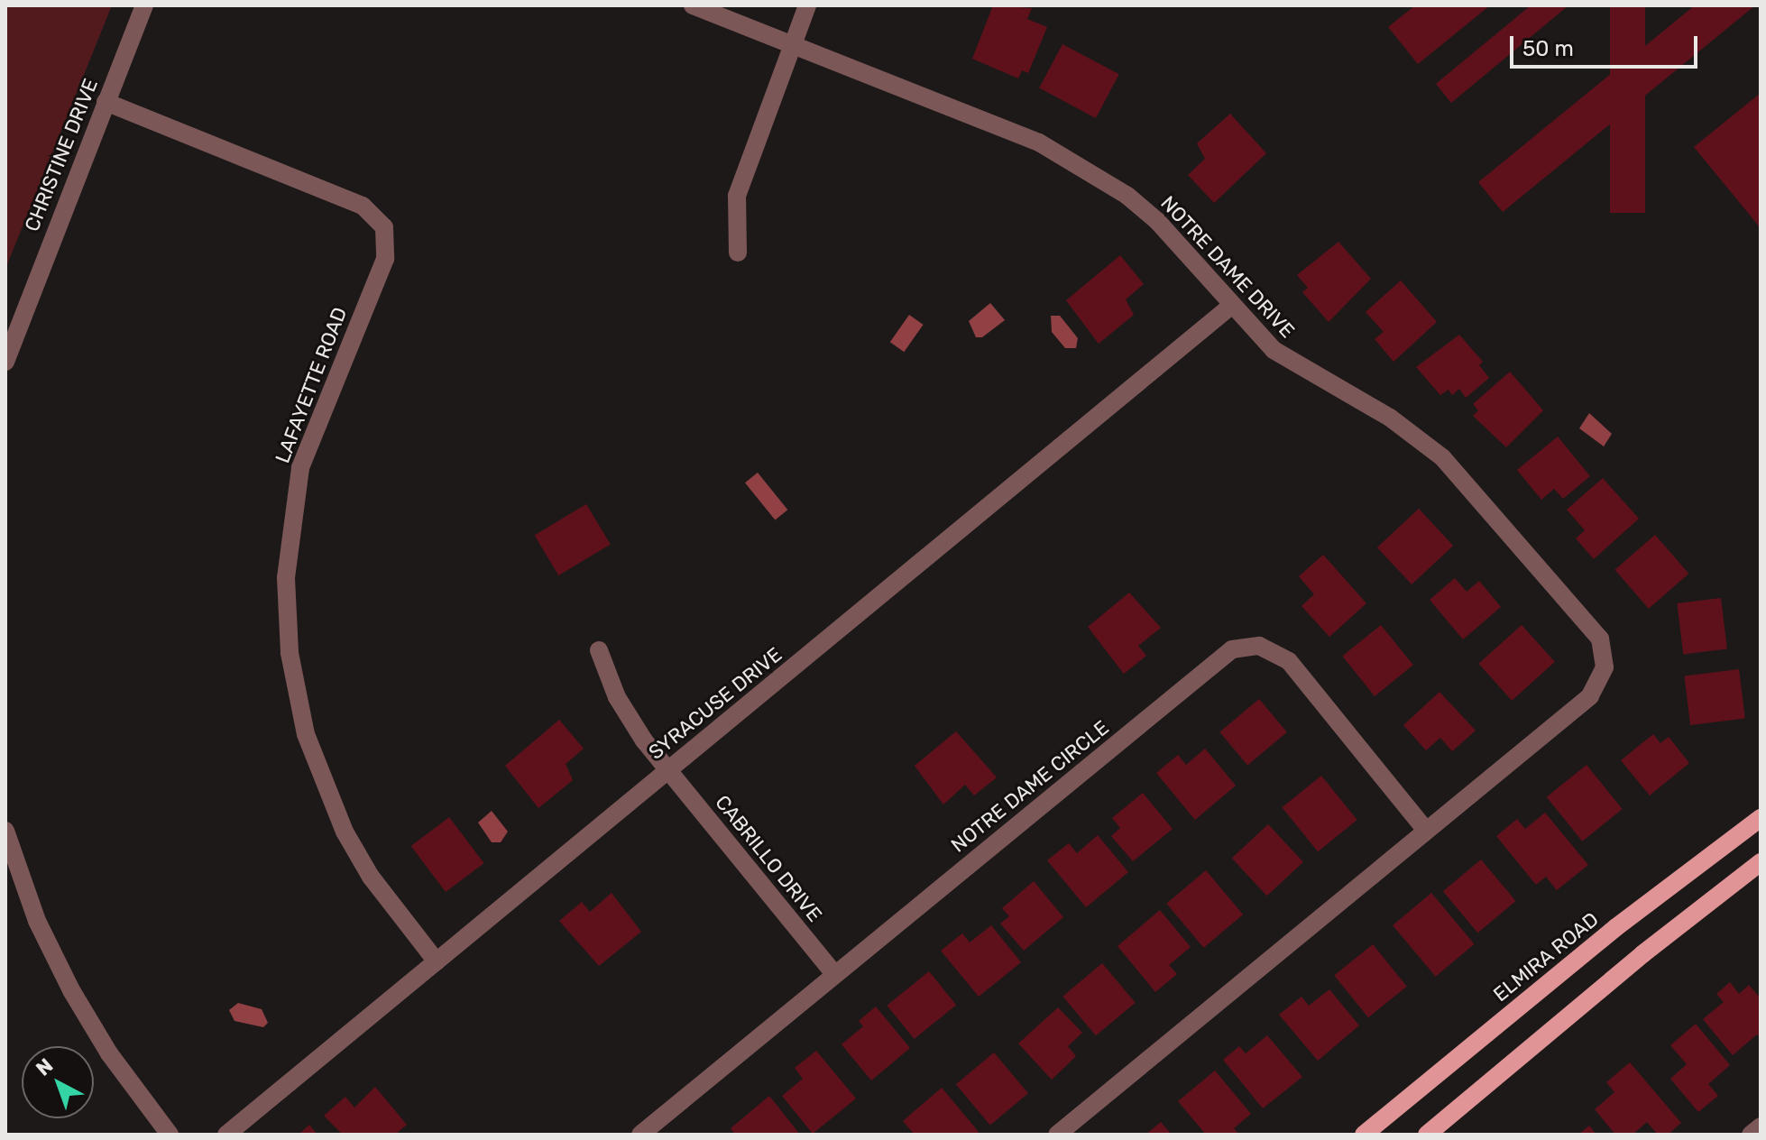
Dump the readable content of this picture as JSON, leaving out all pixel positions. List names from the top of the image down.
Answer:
{
  "streets": {
    "main road": ["ELMIRA ROAD"],
    "street": [
      "CHRISTINE DRIVE",
      "NOTRE DAME DRIVE",
      "LAFAYETTE ROAD",
      "SYRACUSE DRIVE",
      "NOTRE DAME CIRCLE",
      "CABRILLO DRIVE"
    ]
  },
  "crossings": [
    ["CHRISTINE DRIVE", "LAFAYETTE ROAD"],
    ["NOTRE DAME DRIVE", "SYRACUSE DRIVE"],
    ["NOTRE DAME DRIVE", "NOTRE DAME CIRCLE"],
    ["LAFAYETTE ROAD", "SYRACUSE DRIVE"],
    ["SYRACUSE DRIVE", "CABRILLO DRIVE"],
    ["NOTRE DAME CIRCLE", "CABRILLO DRIVE"]
  ],
  "scale_bar": "50 m",
  "north": "top left"
}
